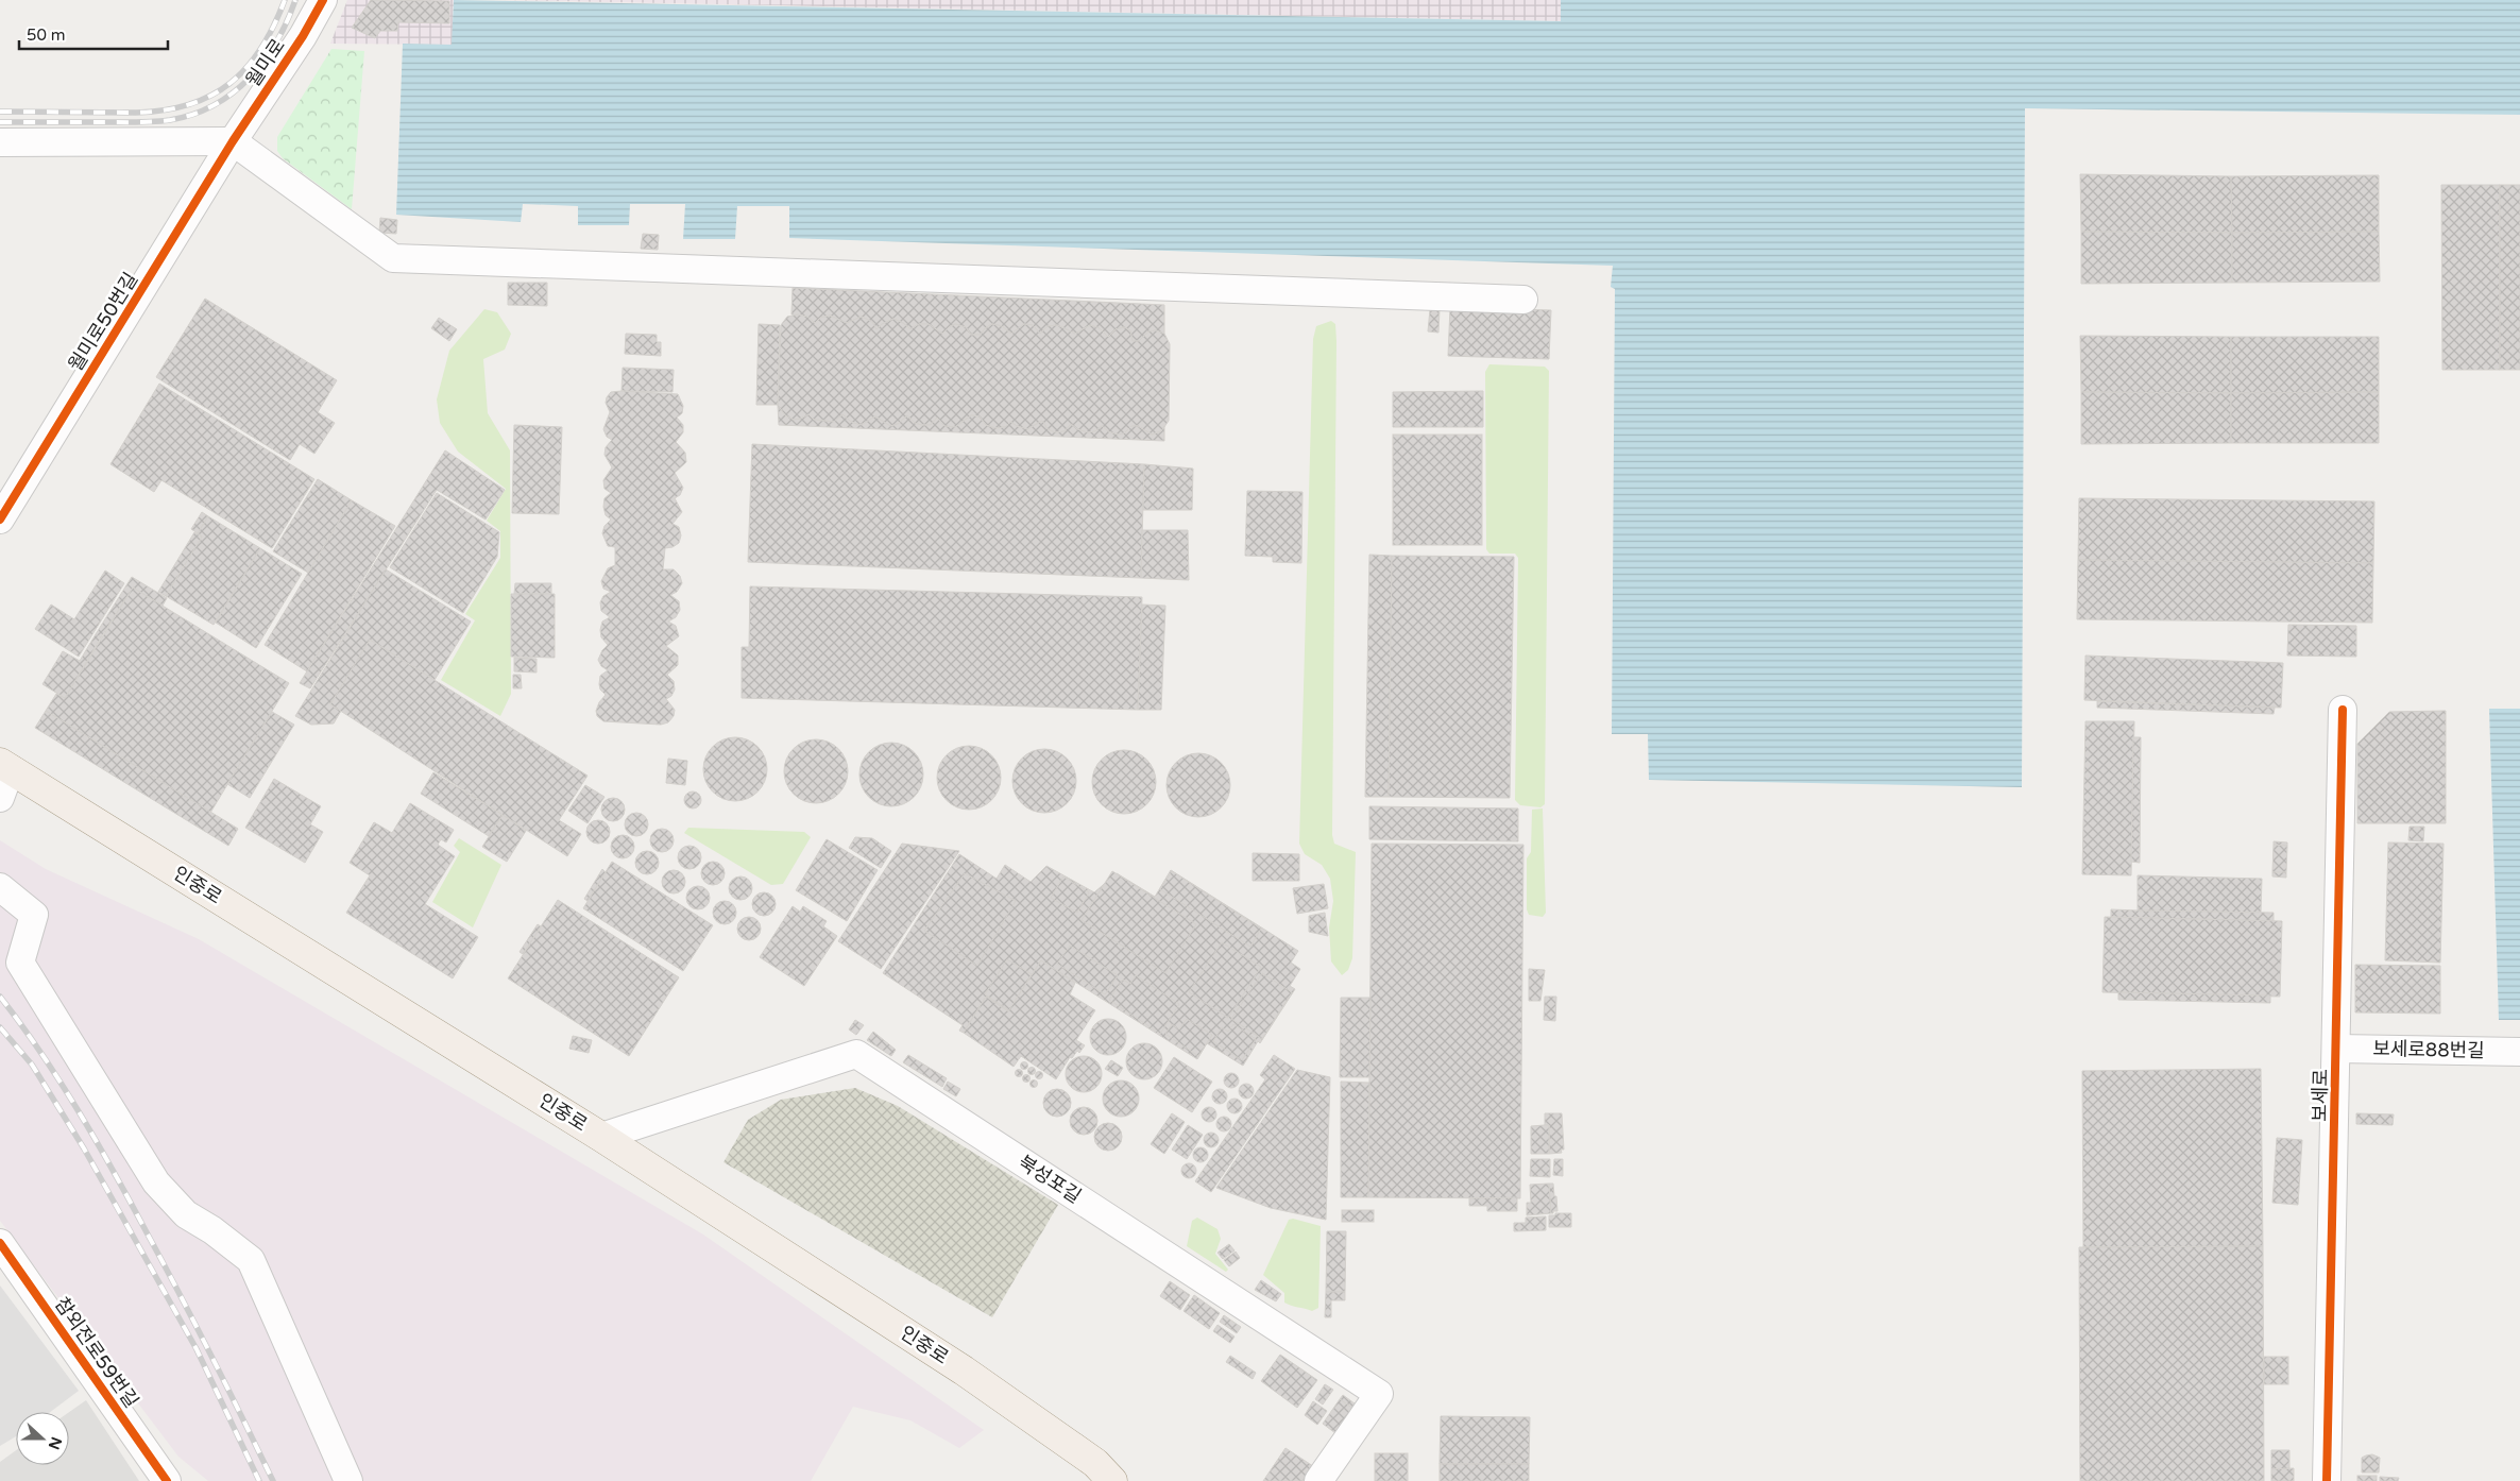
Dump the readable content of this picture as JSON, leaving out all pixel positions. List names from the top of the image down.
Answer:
{
  "streets": {
    "main road": ["인중로"],
    "street": [
      "월미로",
      "월미로50번길",
      "보세로88번길",
      "보세로",
      "북성포길",
      "참외전로59번길"
    ]
  },
  "crossings": [
    ["월미로", "월미로50번길"],
    ["인중로", "북성포길"],
    ["보세로88번길", "보세로"]
  ],
  "scale_bar": "50 m",
  "north": "right"
}
